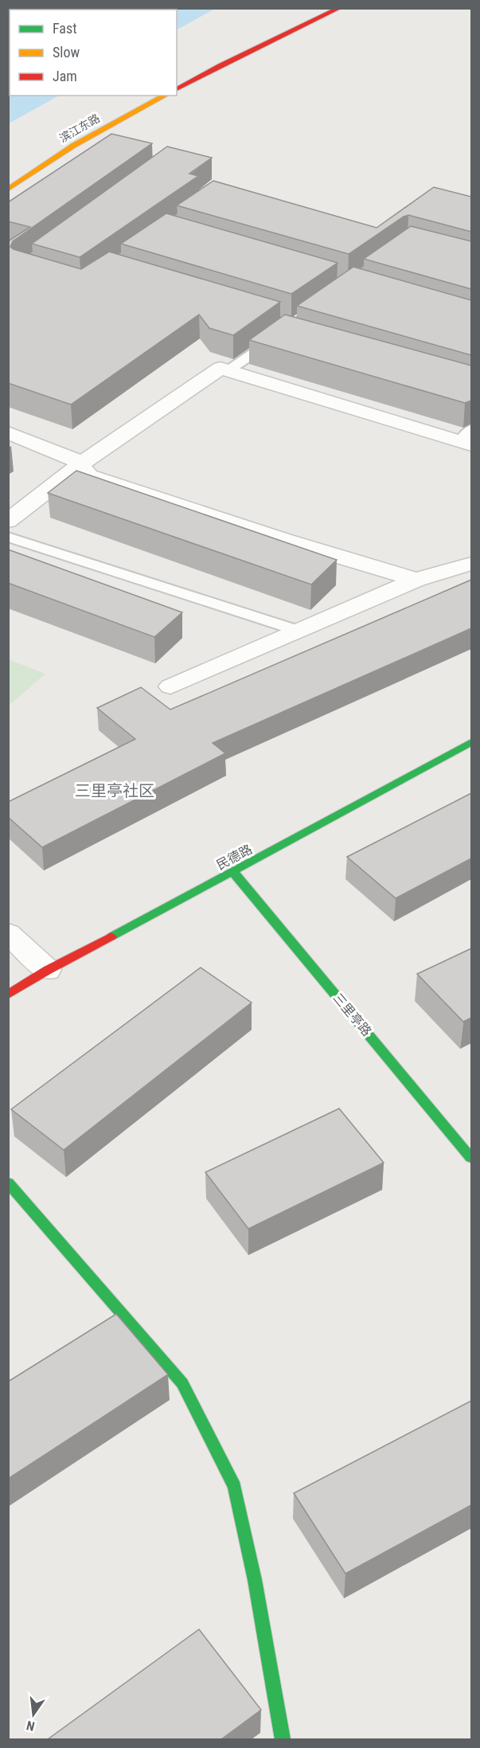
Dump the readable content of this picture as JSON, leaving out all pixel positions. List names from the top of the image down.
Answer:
{
  "streets": {
    "street": ["滨江东路", "民德路", "三里亭路"]
  },
  "crossings": [
    ["民德路", "三里亭路"]
  ],
  "districts": ["三里亭社区"],
  "legend": ["Fast", "Slow", "Jam"],
  "north": "bottom"
}
